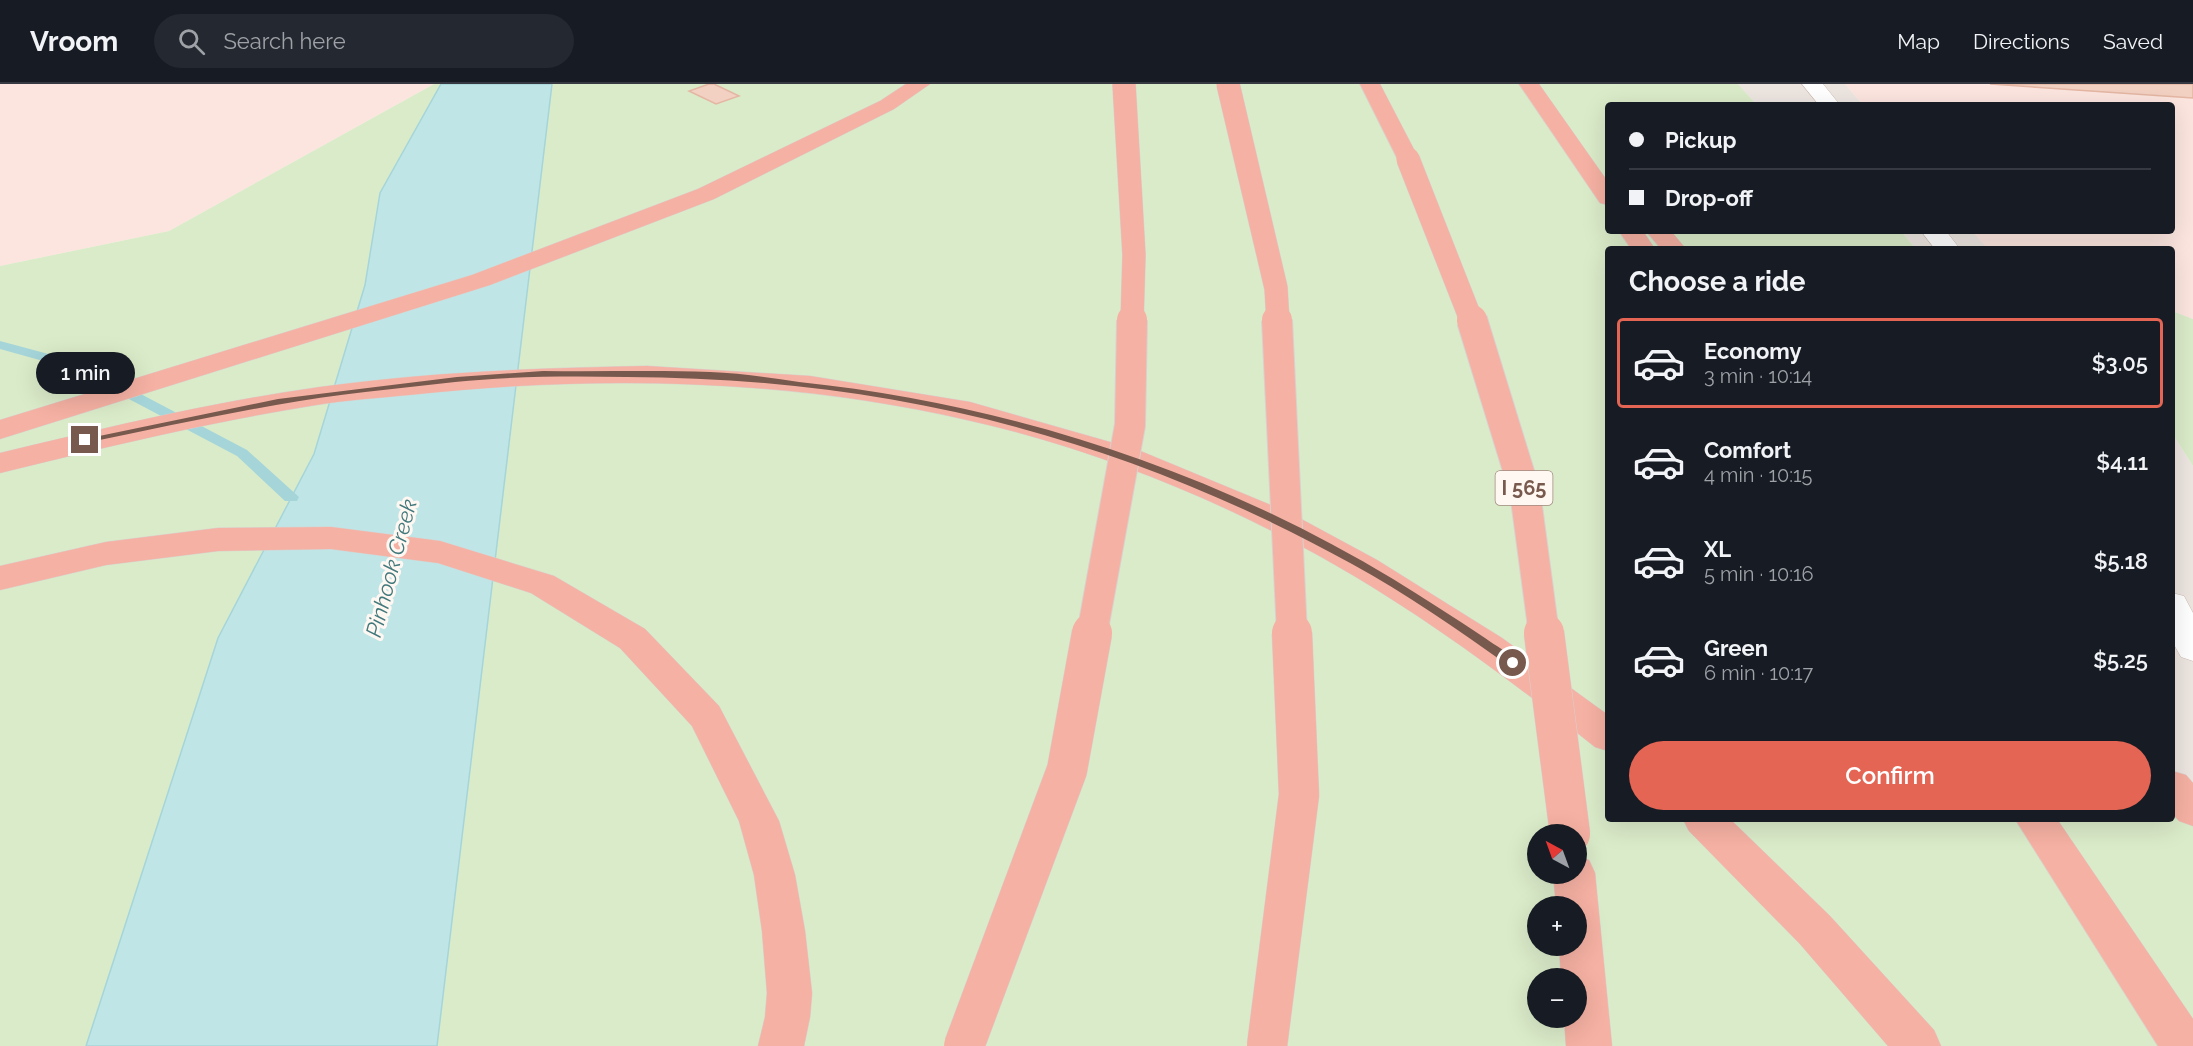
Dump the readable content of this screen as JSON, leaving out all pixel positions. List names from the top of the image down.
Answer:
{
  "streets": {
    "highway": ["I 565"]
  },
  "water": ["Pinhook Creek"],
  "north": "top left",
  "page": {
    "header": "Vroom",
    "search": "Search here",
    "nav": ["Map", "Directions", "Saved"],
    "banner": ["Pickup", "Drop-off"],
    "heading": "Choose a ride",
    "list": [
      {
        "name": "Economy",
        "note": "3 min · 10:14",
        "value": "$3.05"
      },
      {
        "name": "Comfort",
        "note": "4 min · 10:15",
        "value": "$4.11"
      },
      {
        "name": "XL",
        "note": "5 min · 10:16",
        "value": "$5.18"
      },
      {
        "name": "Green",
        "note": "6 min · 10:17",
        "value": "$5.25"
      }
    ],
    "bubble": "1 min",
    "buttons": "Confirm",
    "map_buttons": ["+", "−"]
  }
}
